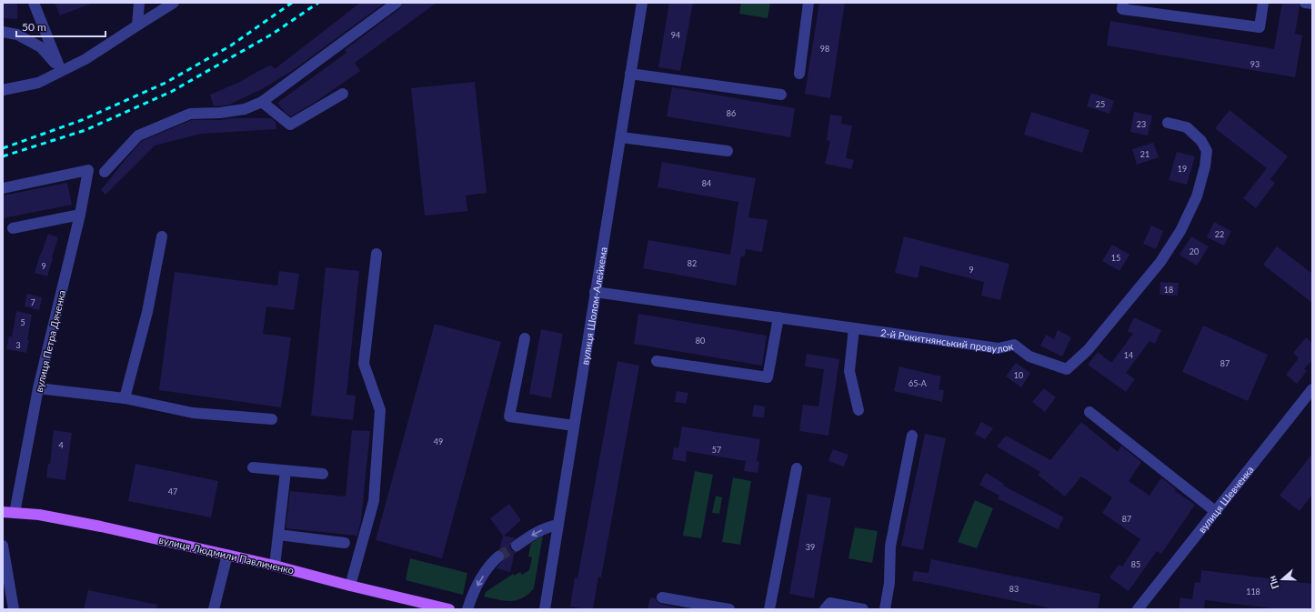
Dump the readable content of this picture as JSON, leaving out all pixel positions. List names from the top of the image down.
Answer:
{
  "streets": {
    "main road": ["вулиця Людмили Павличенко"],
    "street": [
      "вулиця Шолом-Алейхема",
      "2-й Рокитнянський провулок",
      "вулиця Петра Дяченка",
      "вулиця Шевченка"
    ]
  },
  "crossings": [
    ["вулиця Шолом-Алейхема", "2-й Рокитнянський провулок"],
    ["вулиця Петра Дяченка", "вулиця Людмили Павличенко"]
  ],
  "house_numbers": [
    "94",
    "98",
    "93",
    "25",
    "86",
    "23",
    "21",
    "19",
    "84",
    "22",
    "20",
    "15",
    "82",
    "9",
    "9",
    "18",
    "7",
    "5",
    "80",
    "3",
    "14",
    "87",
    "10",
    "65-А",
    "49",
    "4",
    "57",
    "47",
    "87",
    "39",
    "85",
    "83",
    "118"
  ],
  "scale_bar": "50 m",
  "north": "left"
}
